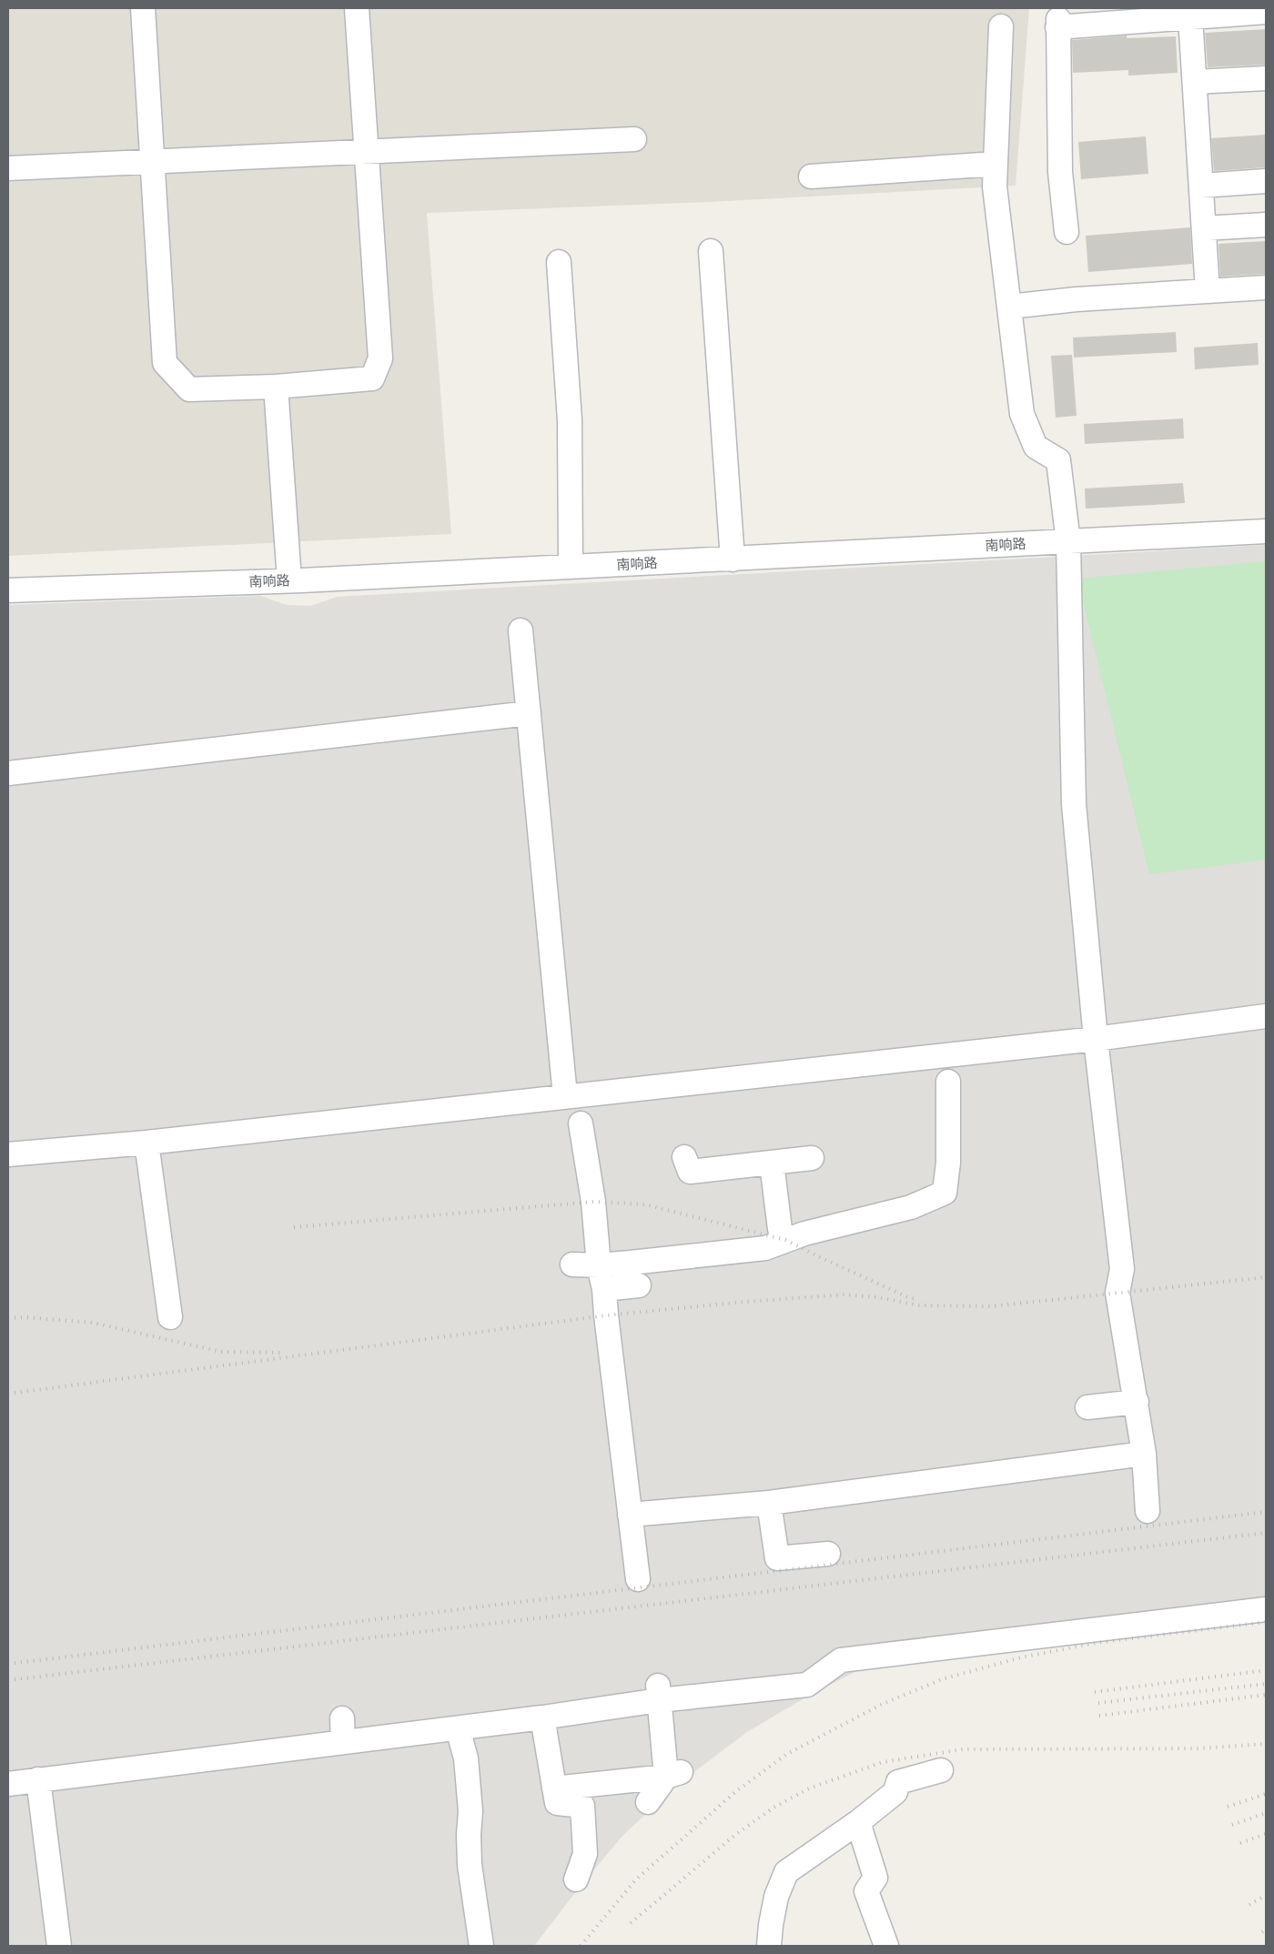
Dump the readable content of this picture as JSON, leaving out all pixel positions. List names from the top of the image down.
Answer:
{
  "streets": {
    "street": ["南响路"]
  }
}
